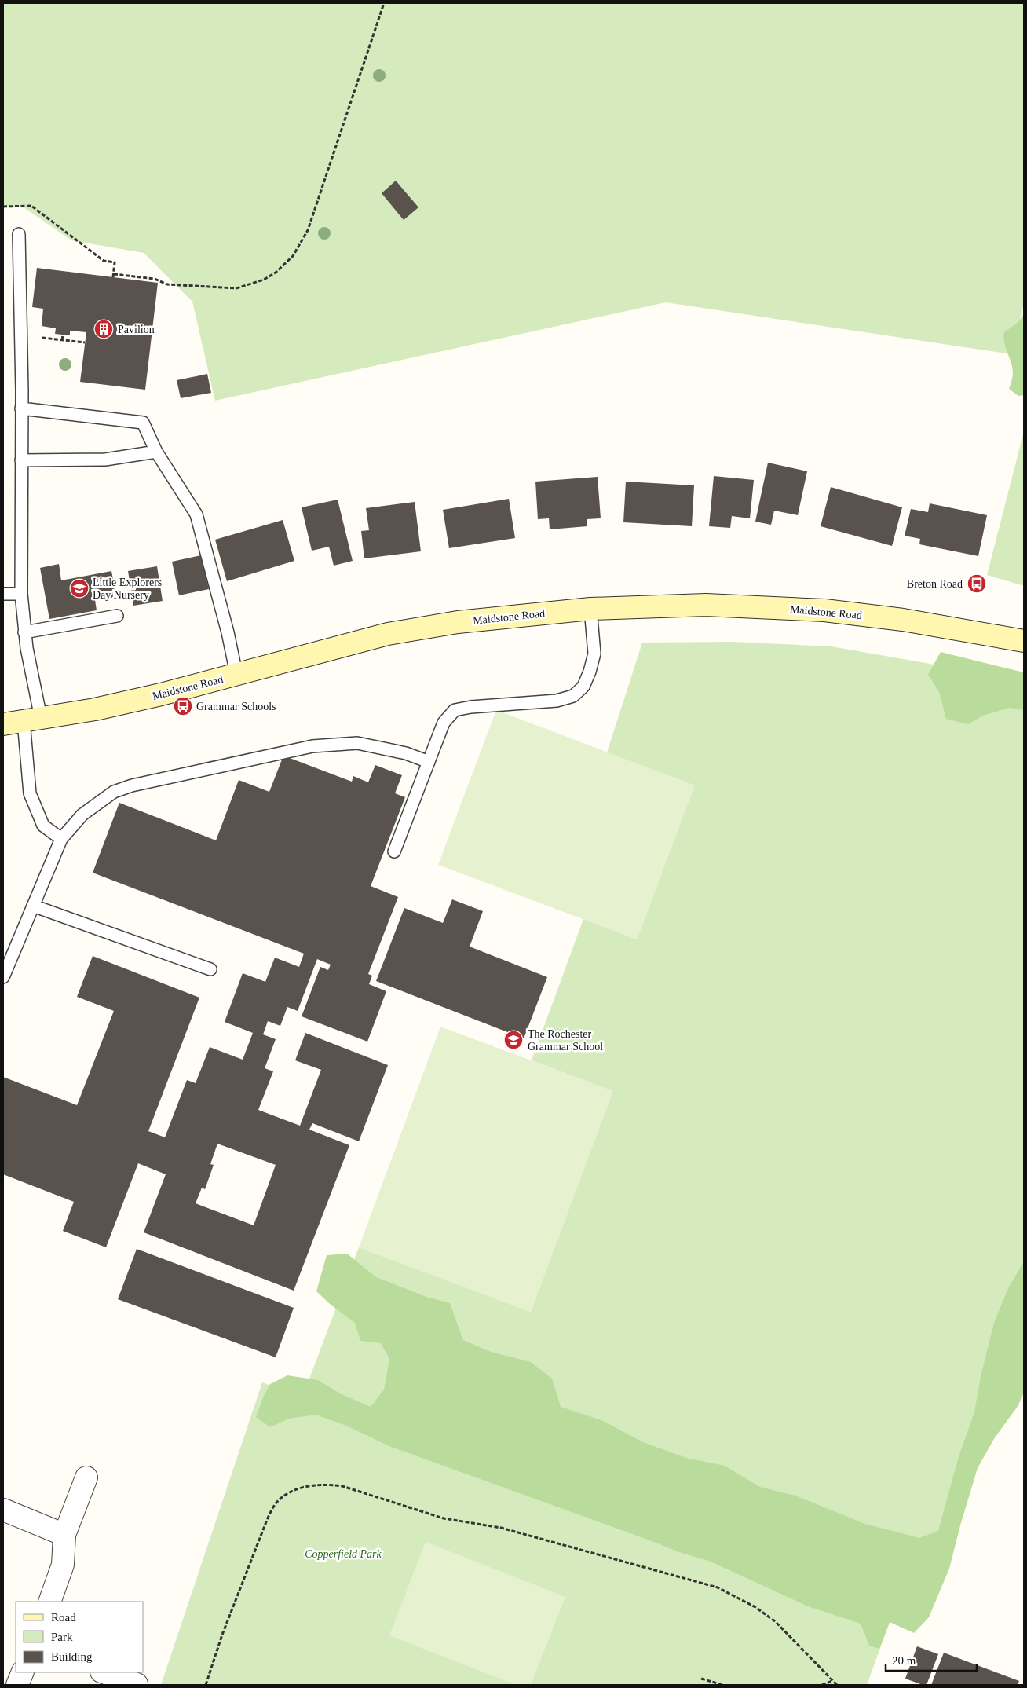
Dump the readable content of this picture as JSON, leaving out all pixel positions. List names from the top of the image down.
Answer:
{
  "streets": {
    "main road": ["Maidstone Road"]
  },
  "parks": ["Copperfield Park"],
  "places": {
    "building": ["Pavilion"],
    "bus stop": ["Breton Road", "Grammar Schools"],
    "school or university": ["Little Explorers Day Nursery", "The Rochester Grammar School"]
  },
  "legend": ["Road", "Park", "Building"],
  "scale_bar": "20 m"
}
